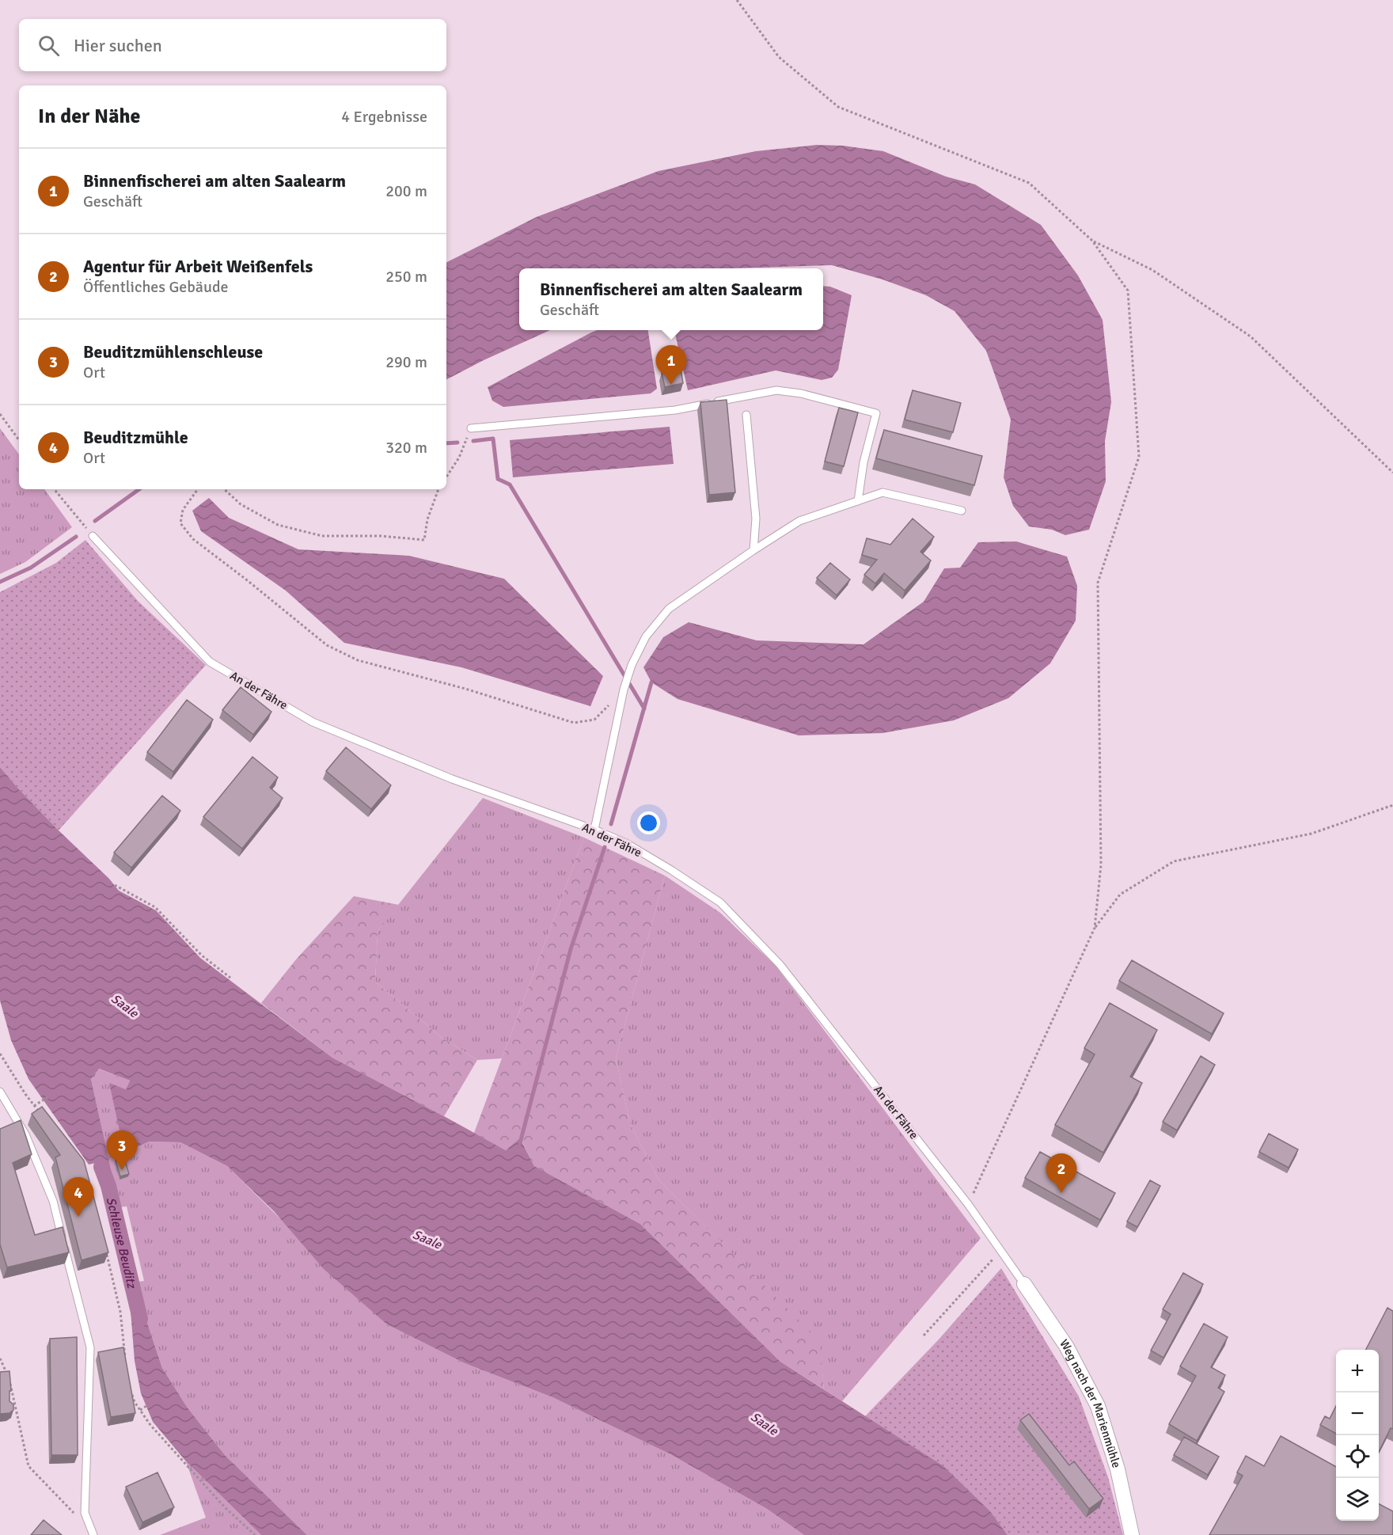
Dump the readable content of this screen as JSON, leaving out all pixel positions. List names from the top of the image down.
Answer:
{
  "streets": {
    "street": ["Weg nach der Marienmühle"],
    "lane": ["An der Fähre"]
  },
  "crossings": [
    ["An der Fähre", "Weg nach der Marienmühle"]
  ],
  "water": ["Saale", "Schleuse Beuditz"],
  "page": {
    "search": "Hier suchen",
    "heading": ["In der Nähe", "4 Ergebnisse"],
    "list": [
      {
        "mark": "1",
        "name": "Binnenfischerei am alten Saalearm",
        "note": "Geschäft",
        "value": "200 m"
      },
      {
        "mark": "2",
        "name": "Agentur für Arbeit Weißenfels",
        "note": "Öffentliches Gebäude",
        "value": "250 m"
      },
      {
        "mark": "3",
        "name": "Beuditzmühlenschleuse",
        "note": "Ort",
        "value": "290 m"
      },
      {
        "mark": "4",
        "name": "Beuditzmühle",
        "note": "Ort",
        "value": "320 m"
      }
    ],
    "popup": ["Binnenfischerei am alten Saalearm", "Geschäft"],
    "pins": [
      "1",
      "3",
      "2",
      "4"
    ],
    "map_buttons": ["+", "−"]
  }
}
